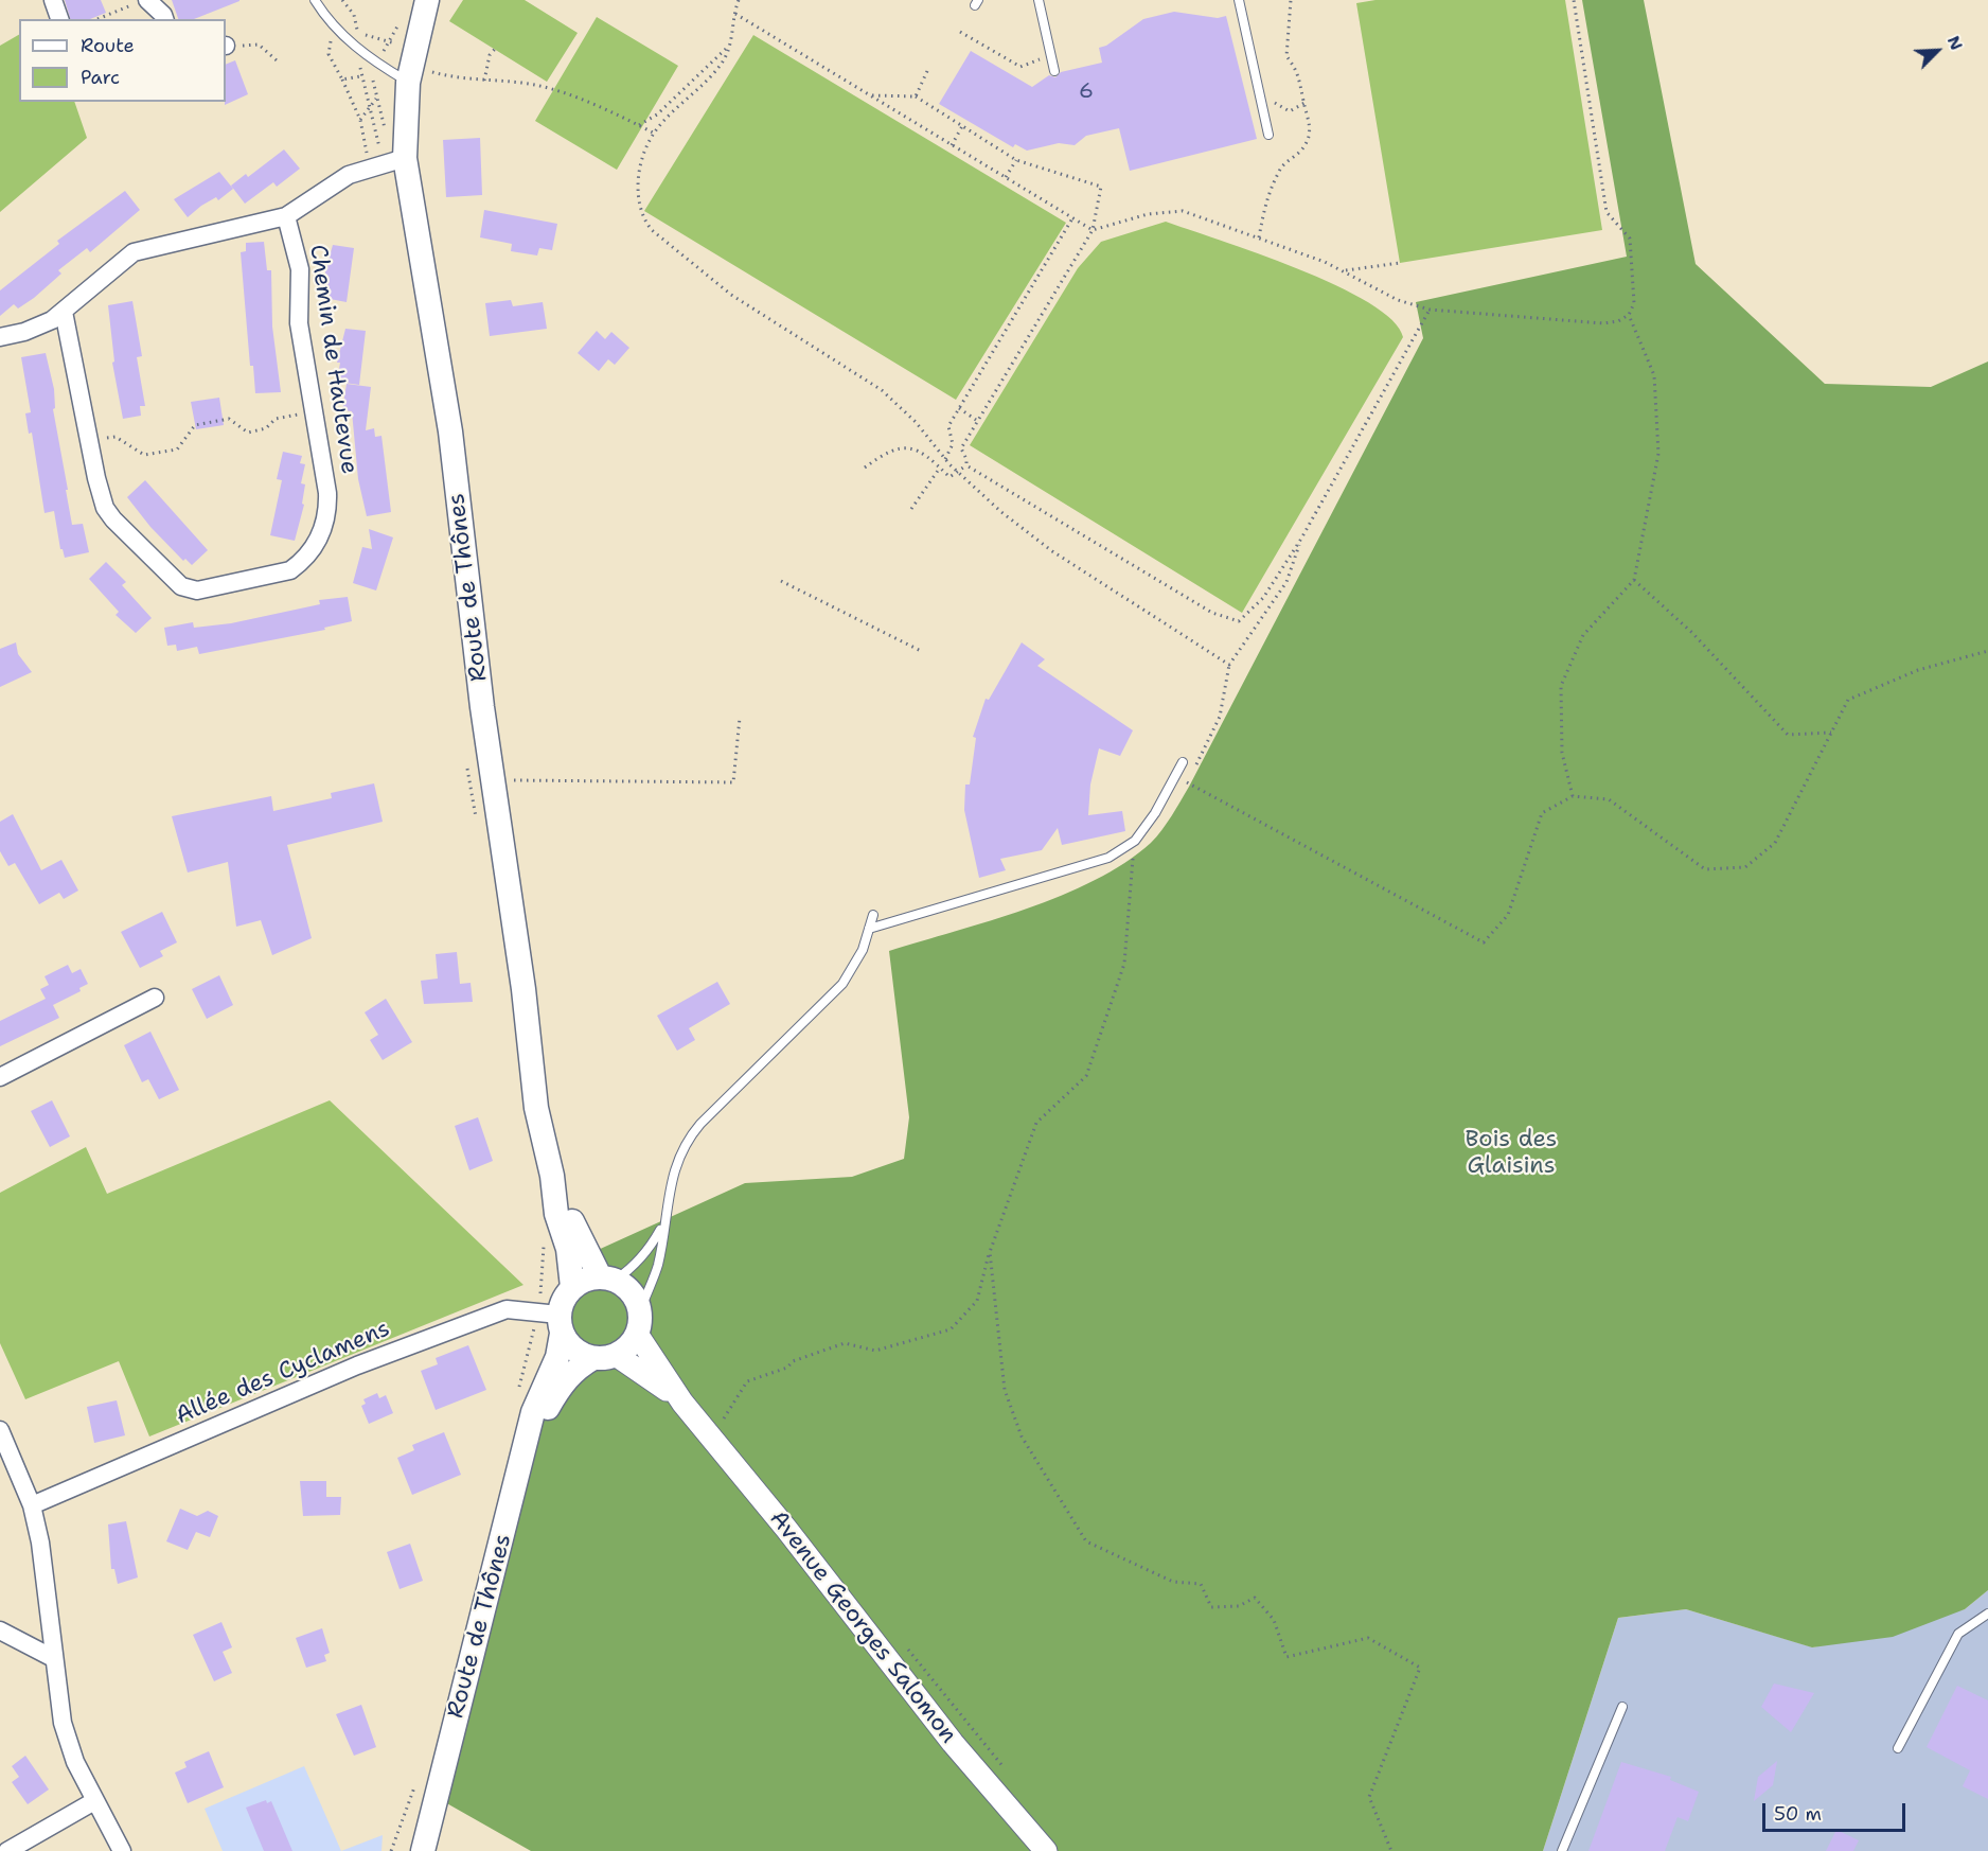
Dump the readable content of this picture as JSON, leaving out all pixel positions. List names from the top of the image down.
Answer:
{
  "streets": {
    "main road": ["Route de Thônes"],
    "street": ["Chemin de Hautevue", "Allée des Cyclamens", "Avenue Georges Salomon"]
  },
  "crossings": [
    ["Chemin de Hautevue", "Route de Thônes"],
    ["Route de Thônes", "Allée des Cyclamens"],
    ["Route de Thônes", "Avenue Georges Salomon"],
    ["Allée des Cyclamens", "Avenue Georges Salomon"]
  ],
  "parks": ["Bois des Glaisins"],
  "house_numbers": ["6"],
  "legend": ["Route", "Parc"],
  "scale_bar": "50 m",
  "north": "top right"
}
